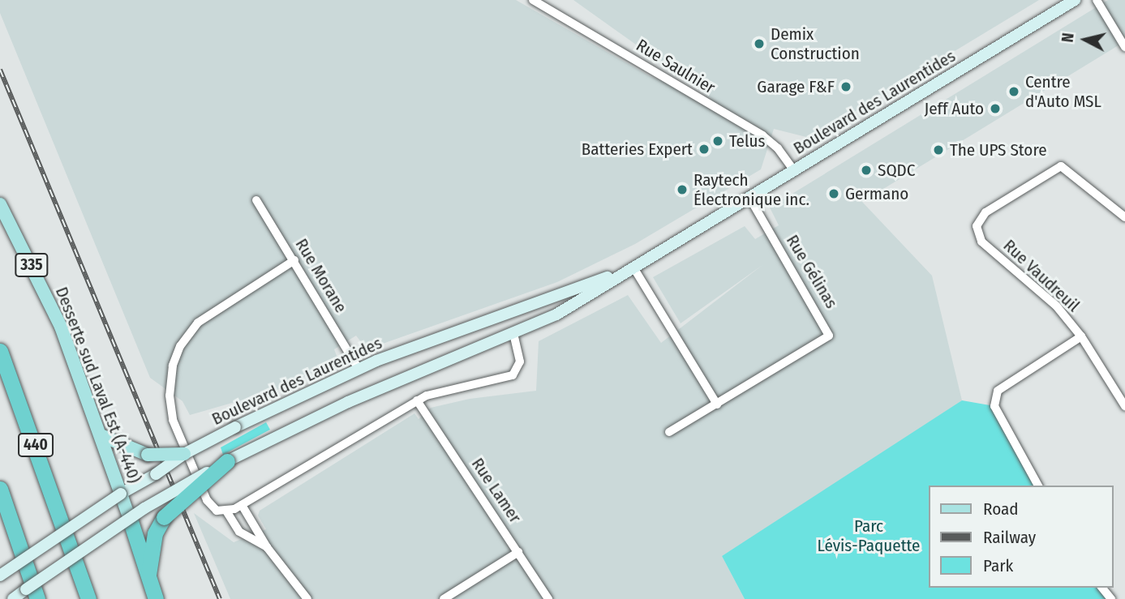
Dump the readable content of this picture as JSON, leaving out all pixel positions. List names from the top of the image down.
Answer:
{
  "streets": {
    "highway": ["440"],
    "main road": ["Boulevard des Laurentides", "335", "Desserte sud Laval Est (A-440)"],
    "street": [
      "Rue Saulnier",
      "Rue Gélinas",
      "Rue Morane",
      "Rue Vaudreuil",
      "Rue Lamer"
    ]
  },
  "crossings": [
    ["Rue Saulnier", "Boulevard des Laurentides"],
    ["Boulevard des Laurentides", "Rue Gélinas"],
    ["Boulevard des Laurentides", "Rue Morane"],
    ["Boulevard des Laurentides", "Desserte sud Laval Est (A-440)"]
  ],
  "parks": ["Parc Lévis-Paquette"],
  "places": [
    "Demix Construction",
    "Garage F&F",
    "Centre d'Auto MSL",
    "Jeff Auto",
    "Telus",
    "Batteries Expert",
    "The UPS Store",
    "SQDC",
    "Raytech Électronique inc.",
    "Germano"
  ],
  "legend": ["Road", "Railway", "Park"],
  "north": "left"
}
